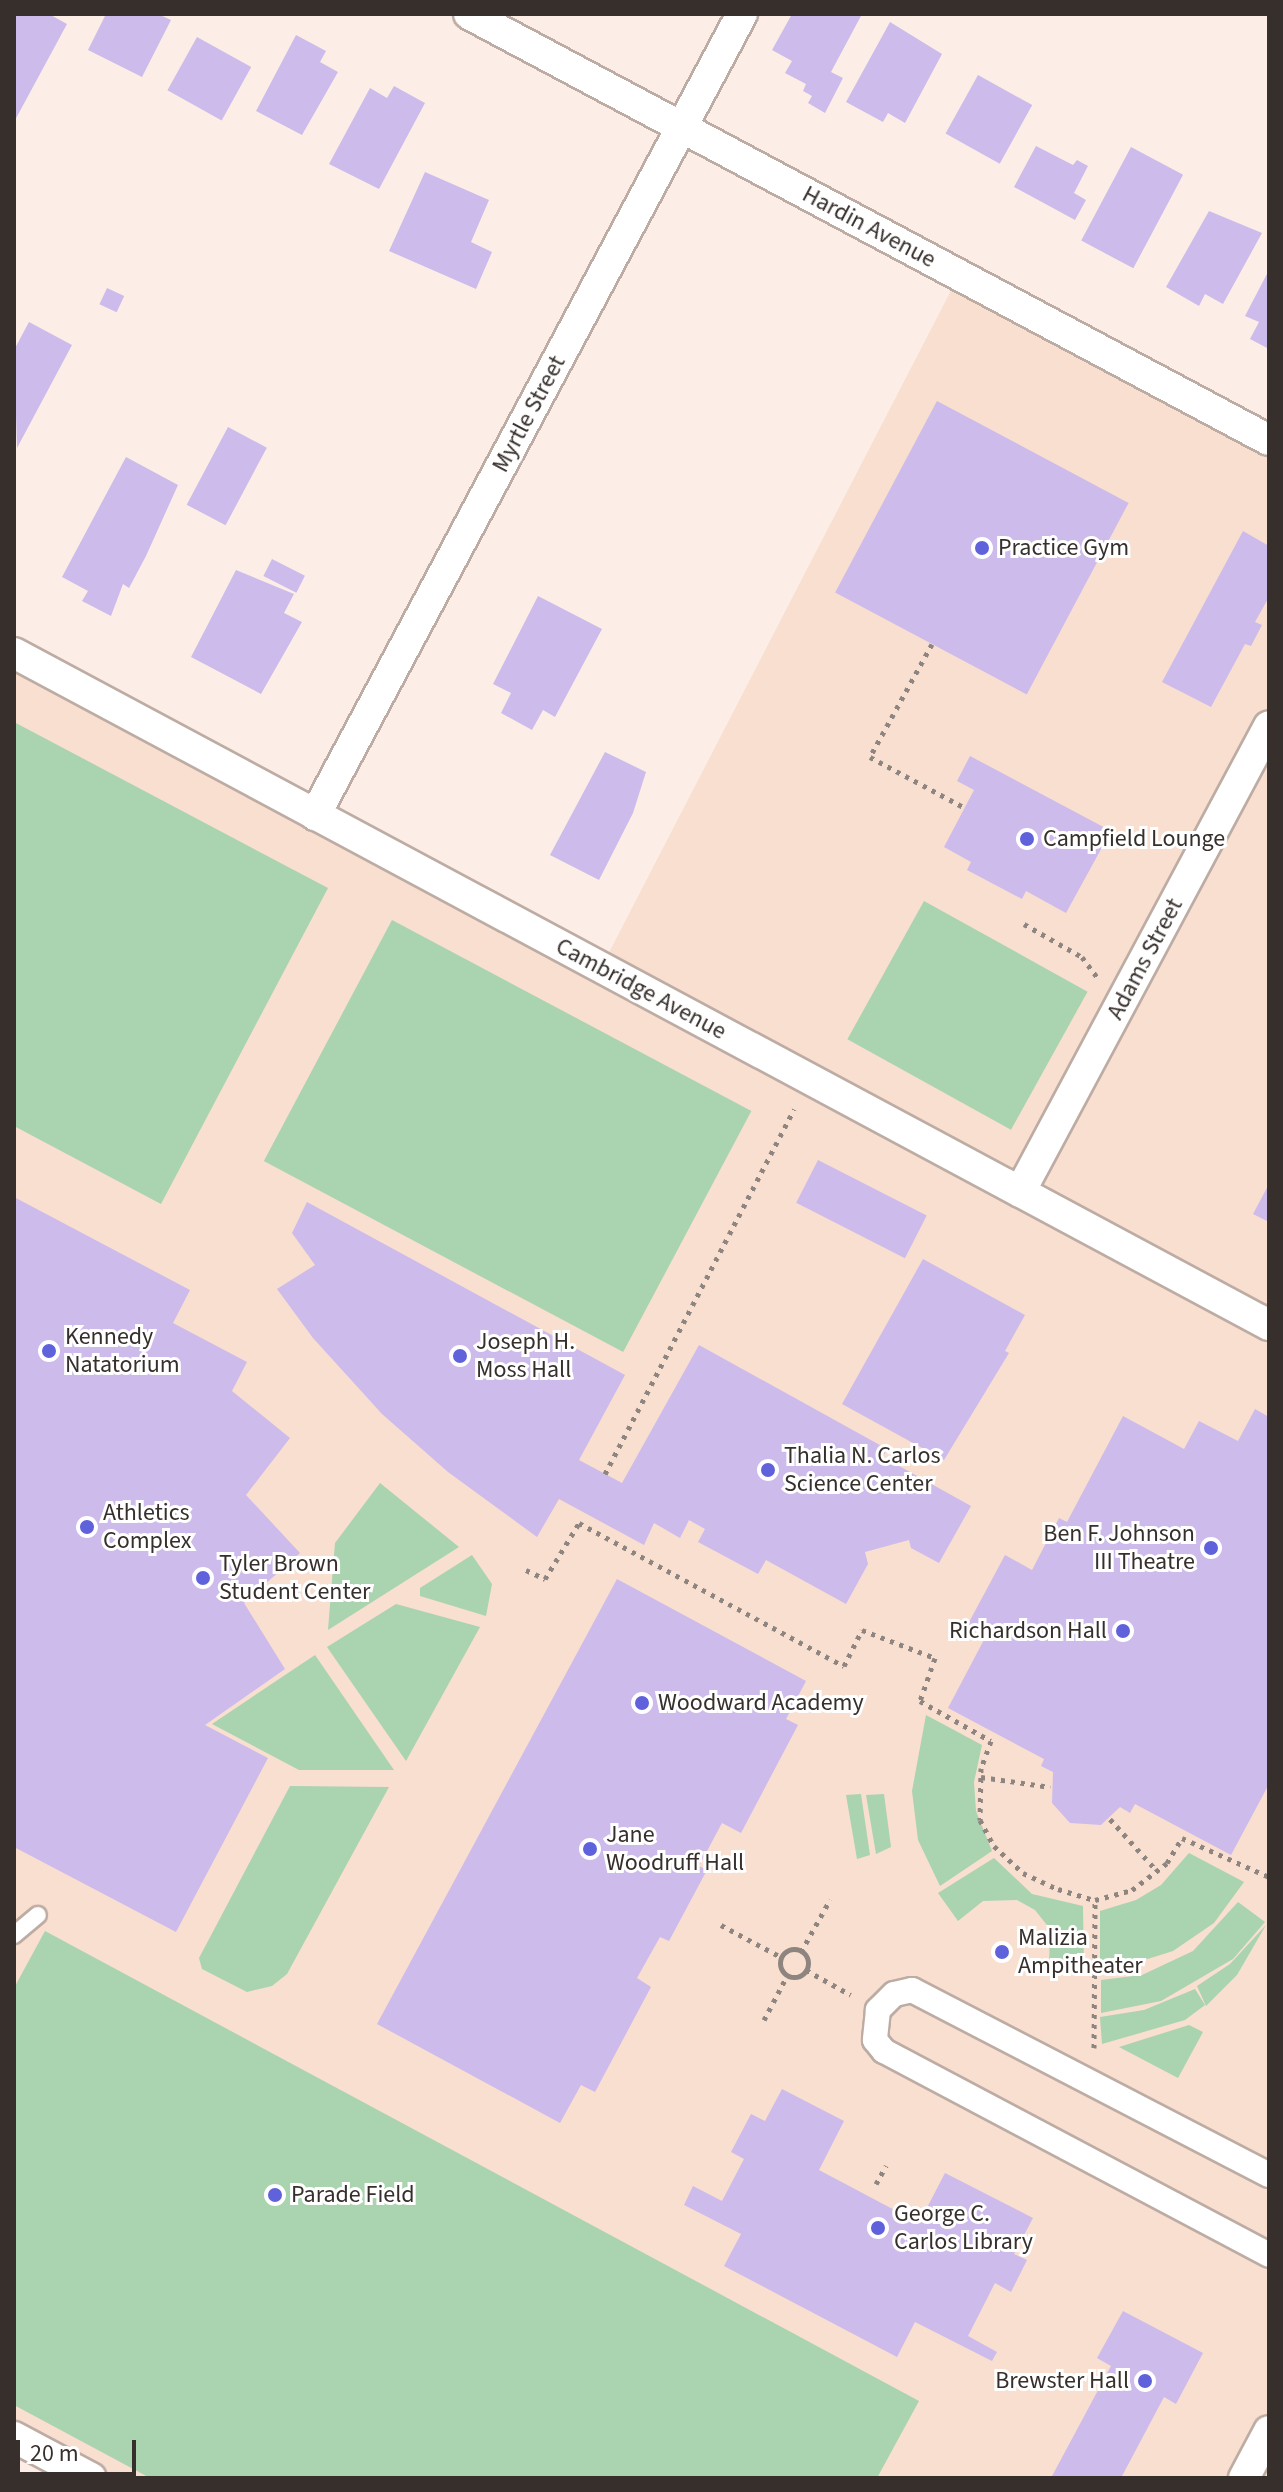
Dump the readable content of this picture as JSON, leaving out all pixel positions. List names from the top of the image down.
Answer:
{
  "streets": {
    "street": [
      "Hardin Avenue",
      "Myrtle Street",
      "Adams Street",
      "Cambridge Avenue"
    ]
  },
  "crossings": [
    ["Hardin Avenue", "Myrtle Street"],
    ["Myrtle Street", "Cambridge Avenue"],
    ["Adams Street", "Cambridge Avenue"]
  ],
  "places": [
    "Practice Gym",
    "Campfield Lounge",
    "Kennedy Natatorium",
    "Joseph H. Moss Hall",
    "Thalia N. Carlos Science Center",
    "Athletics Complex",
    "Ben F. Johnson III Theatre",
    "Tyler Brown Student Center",
    "Richardson Hall",
    "Woodward Academy",
    "Jane Woodruff Hall",
    "Malizia Ampitheater",
    "Parade Field",
    "George C. Carlos Library",
    "Brewster Hall"
  ],
  "scale_bar": "20 m"
}
